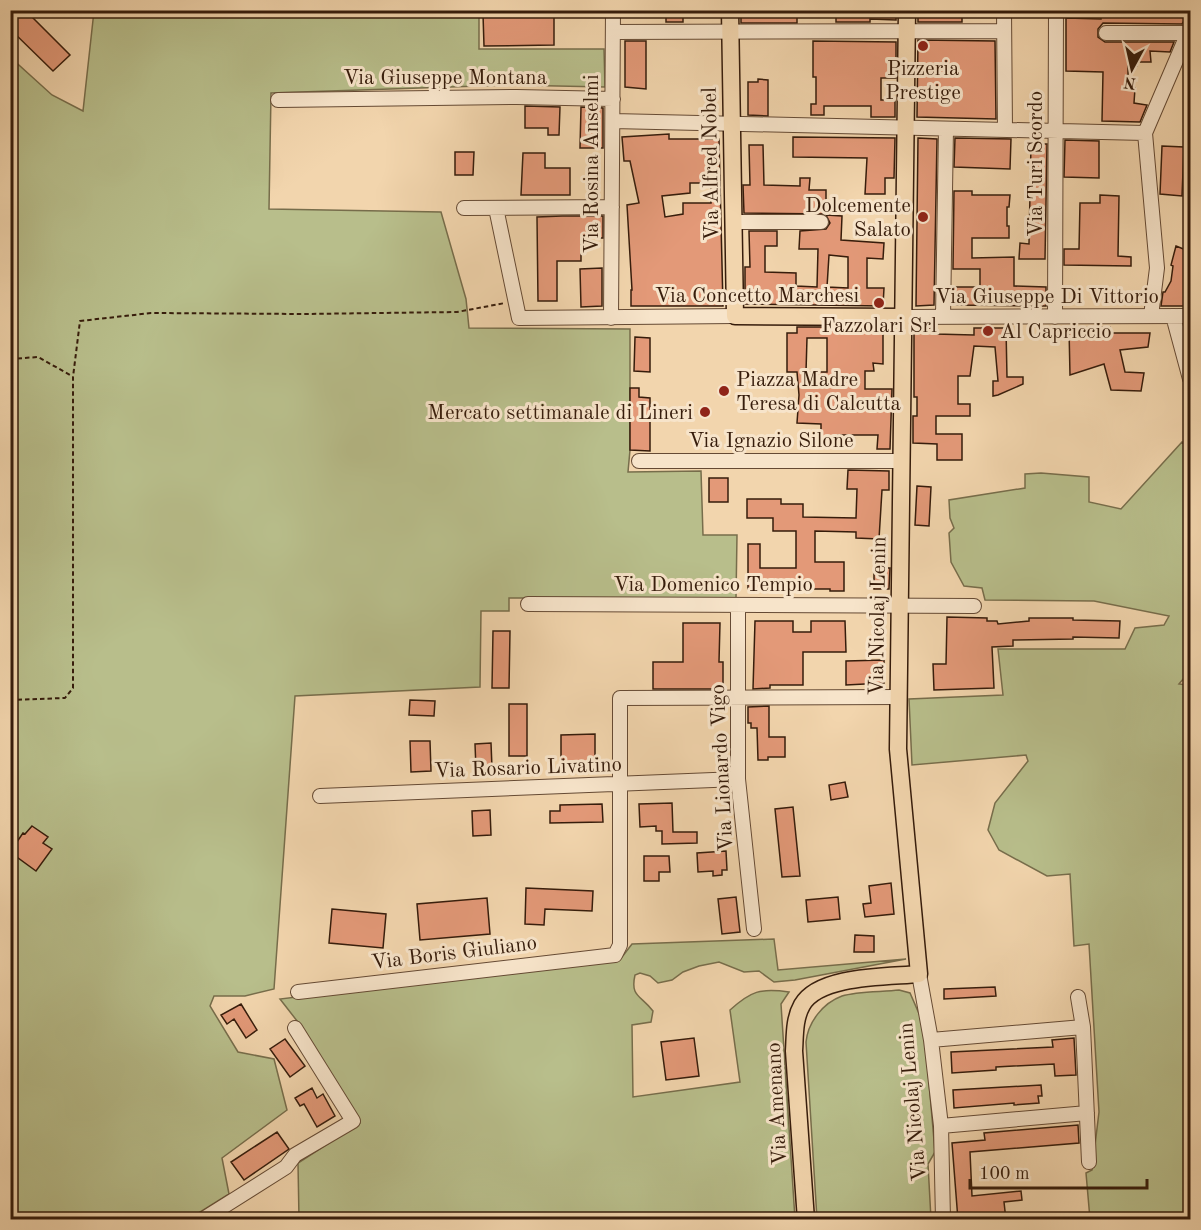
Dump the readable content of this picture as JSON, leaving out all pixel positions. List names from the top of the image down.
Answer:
{
  "streets": {
    "main road": [
      "Via Alfred Nobel",
      "Via Concetto Marchesi",
      "Via Nicolaj Lenin",
      "Via Amenano"
    ],
    "street": [
      "Via Giuseppe Montana",
      "Via Rosina Anselmi",
      "Via Turi Scordo",
      "Via Giuseppe Di Vittorio",
      "Via Ignazio Silone",
      "Via Domenico Tempio",
      "Via Rosario Livatino",
      "Via Lionardo Vigo",
      "Via Boris Giuliano"
    ]
  },
  "crossings": [
    ["Via Giuseppe Montana", "Via Rosina Anselmi"],
    ["Via Rosina Anselmi", "Via Concetto Marchesi"],
    ["Via Alfred Nobel", "Via Concetto Marchesi"],
    ["Via Turi Scordo", "Via Giuseppe Di Vittorio"],
    ["Via Concetto Marchesi", "Via Giuseppe Di Vittorio"],
    ["Via Concetto Marchesi", "Via Nicolaj Lenin"],
    ["Via Giuseppe Di Vittorio", "Via Nicolaj Lenin"],
    ["Via Ignazio Silone", "Via Nicolaj Lenin"],
    ["Via Domenico Tempio", "Via Nicolaj Lenin"],
    ["Via Domenico Tempio", "Via Lionardo Vigo"],
    ["Via Nicolaj Lenin", "Via Amenano"],
    ["Via Rosario Livatino", "Via Lionardo Vigo"],
    ["Via Rosario Livatino", "Via Boris Giuliano"]
  ],
  "places": [
    "Pizzeria Prestige",
    "Dolcemente Salato",
    "Fazzolari Srl",
    "Al Capriccio",
    "Piazza Madre Teresa di Calcutta",
    "Mercato settimanale di Lineri"
  ],
  "scale_bar": "100 m",
  "north": "bottom"
}
